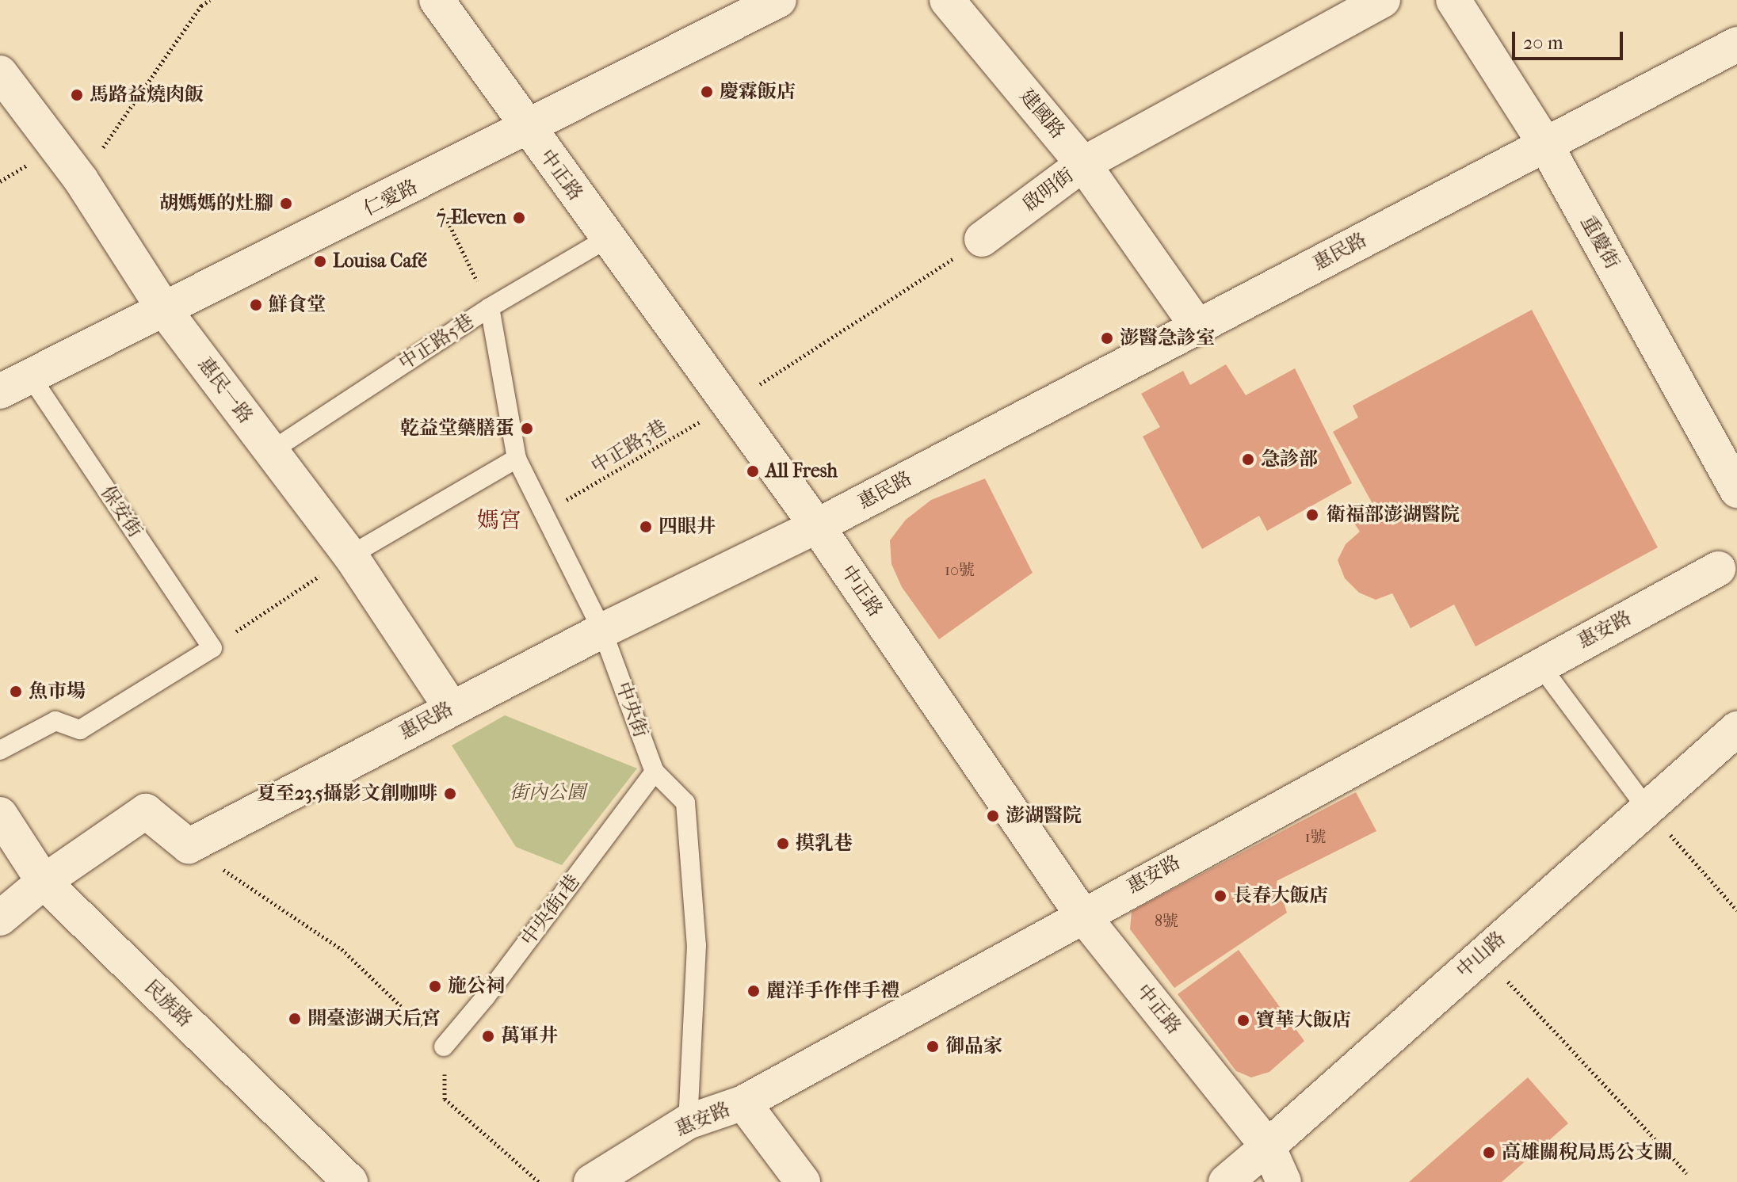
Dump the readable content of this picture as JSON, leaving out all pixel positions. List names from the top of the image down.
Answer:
{
  "streets": {
    "street": [
      "建國路",
      "中正路",
      "啟明街",
      "仁愛路",
      "重慶街",
      "惠民路",
      "惠民一路",
      "惠安路",
      "中山路",
      "民族路"
    ],
    "lane": [
      "中正路5巷",
      "保安街",
      "中央街",
      "中央街1巷"
    ],
    "path": ["中正路3巷"]
  },
  "crossings": [
    ["建國路", "啟明街"],
    ["建國路", "惠民路"],
    ["中正路", "仁愛路"],
    ["中正路", "惠民路"],
    ["中正路", "中正路5巷"],
    ["中正路", "中正路3巷"],
    ["中正路", "惠安路"],
    ["中正路", "中山路"],
    ["仁愛路", "惠民一路"],
    ["仁愛路", "保安街"],
    ["重慶街", "惠民路"],
    ["惠民路", "惠民一路"],
    ["惠民路", "中央街"],
    ["中正路5巷", "惠民一路"],
    ["中正路5巷", "中央街"],
    ["中正路3巷", "中央街"],
    ["惠安路", "中央街"],
    ["中央街", "中央街1巷"]
  ],
  "districts": ["媽宮"],
  "parks": ["街內公園"],
  "places": [
    "慶霖飯店",
    "馬路益燒肉飯",
    "胡媽媽的灶腳",
    "7-Eleven",
    "Louisa Café",
    "鮮食堂",
    "澎醫急診室",
    "乾益堂藥膳蛋",
    "急診部",
    "All Fresh",
    "衛福部澎湖醫院",
    "四眼井",
    "魚市場",
    "夏至23.5攝影文創咖啡",
    "澎湖醫院",
    "摸乳巷",
    "長春大飯店",
    "施公祠",
    "麗洋手作伴手禮",
    "開臺澎湖天后宮",
    "寶華大飯店",
    "萬軍井",
    "御品家",
    "高雄關稅局馬公支關"
  ],
  "house_numbers": ["10號", "1號", "8號"],
  "scale_bar": "20 m"
}
